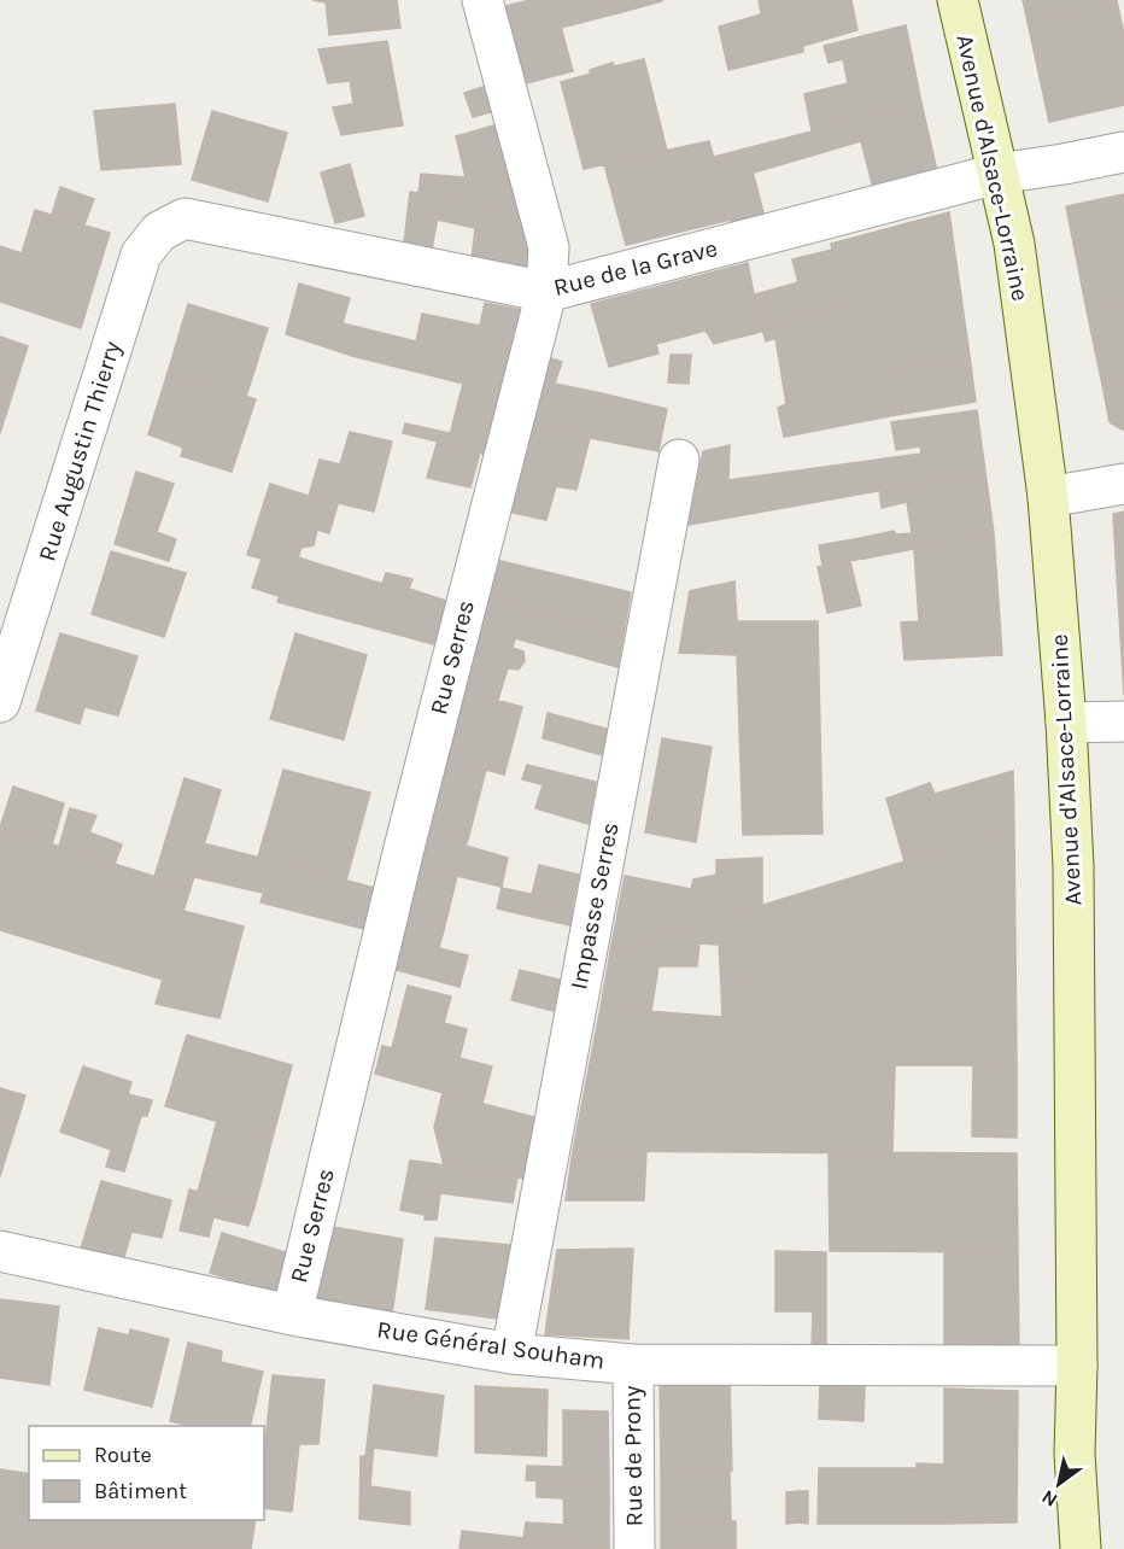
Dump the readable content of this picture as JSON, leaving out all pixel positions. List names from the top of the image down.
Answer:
{
  "streets": {
    "main road": ["Avenue d'Alsace-Lorraine"],
    "street": [
      "Rue de la Grave",
      "Rue Augustin Thierry",
      "Rue Serres",
      "Impasse Serres",
      "Rue Général Souham",
      "Rue de Prony"
    ]
  },
  "crossings": [
    ["Avenue d'Alsace-Lorraine", "Rue de la Grave"],
    ["Avenue d'Alsace-Lorraine", "Rue Général Souham"],
    ["Rue de la Grave", "Rue Augustin Thierry"],
    ["Rue de la Grave", "Rue Serres"],
    ["Rue Serres", "Rue Général Souham"],
    ["Impasse Serres", "Rue Général Souham"],
    ["Rue Général Souham", "Rue de Prony"]
  ],
  "legend": ["Route", "Bâtiment"],
  "north": "bottom left"
}
